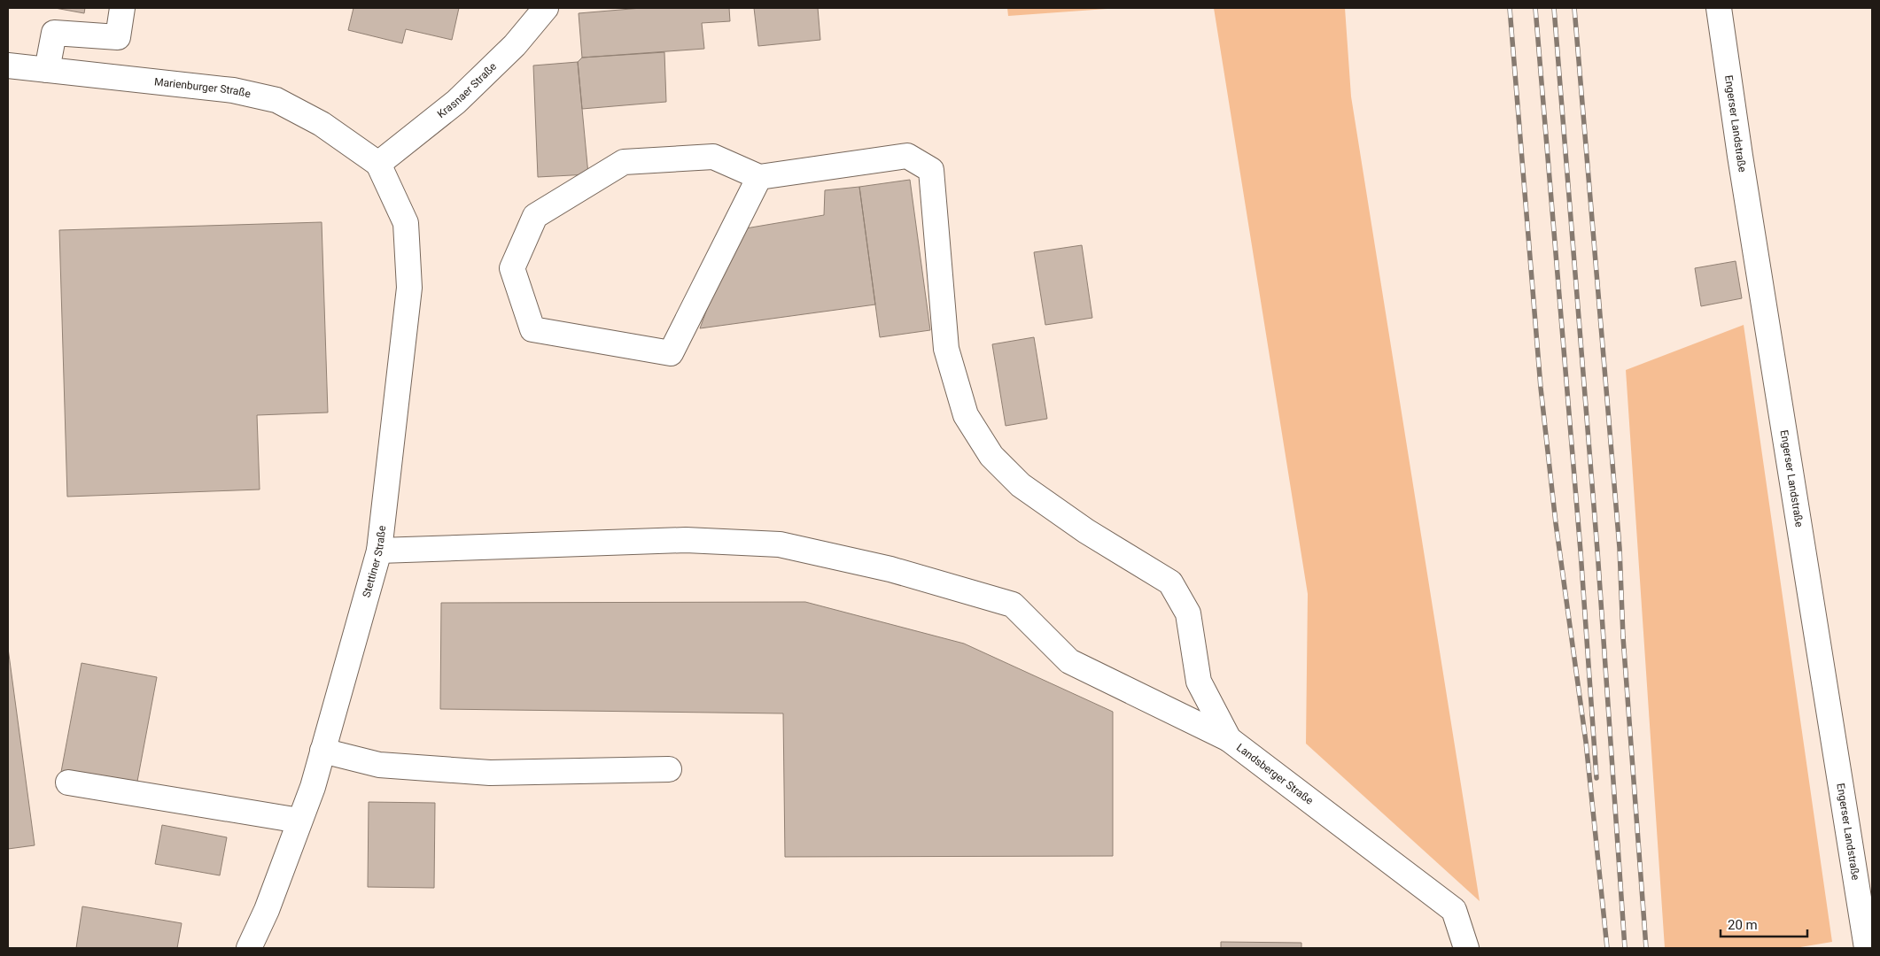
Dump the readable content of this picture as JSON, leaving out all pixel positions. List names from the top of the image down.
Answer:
{
  "streets": {
    "street": [
      "Marienburger Straße",
      "Krasnaer Straße",
      "Engerser Landstraße",
      "Stettiner Straße",
      "Landsberger Straße"
    ]
  },
  "crossings": [
    ["Marienburger Straße", "Krasnaer Straße"],
    ["Marienburger Straße", "Stettiner Straße"],
    ["Krasnaer Straße", "Stettiner Straße"]
  ],
  "scale_bar": "20 m"
}
